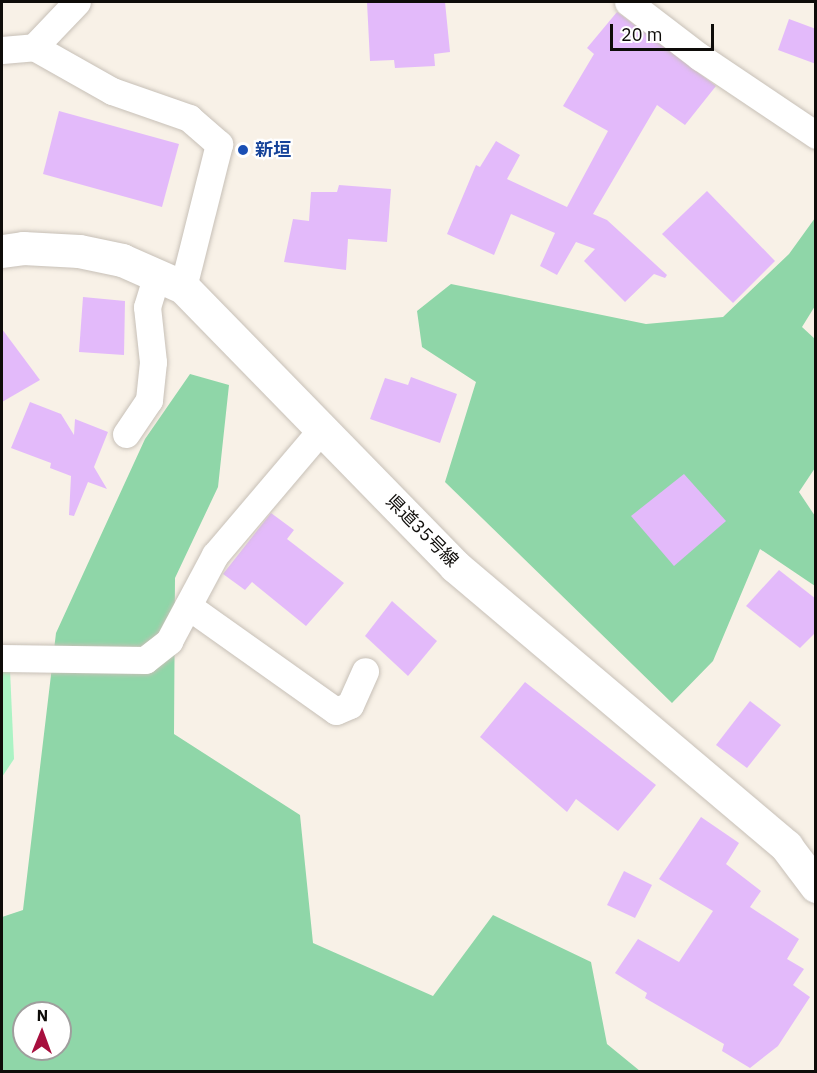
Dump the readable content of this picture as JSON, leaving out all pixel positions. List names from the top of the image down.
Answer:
{
  "streets": {
    "main road": ["県道35号線"]
  },
  "places": ["新垣"],
  "scale_bar": "20 m",
  "north": "top"
}
